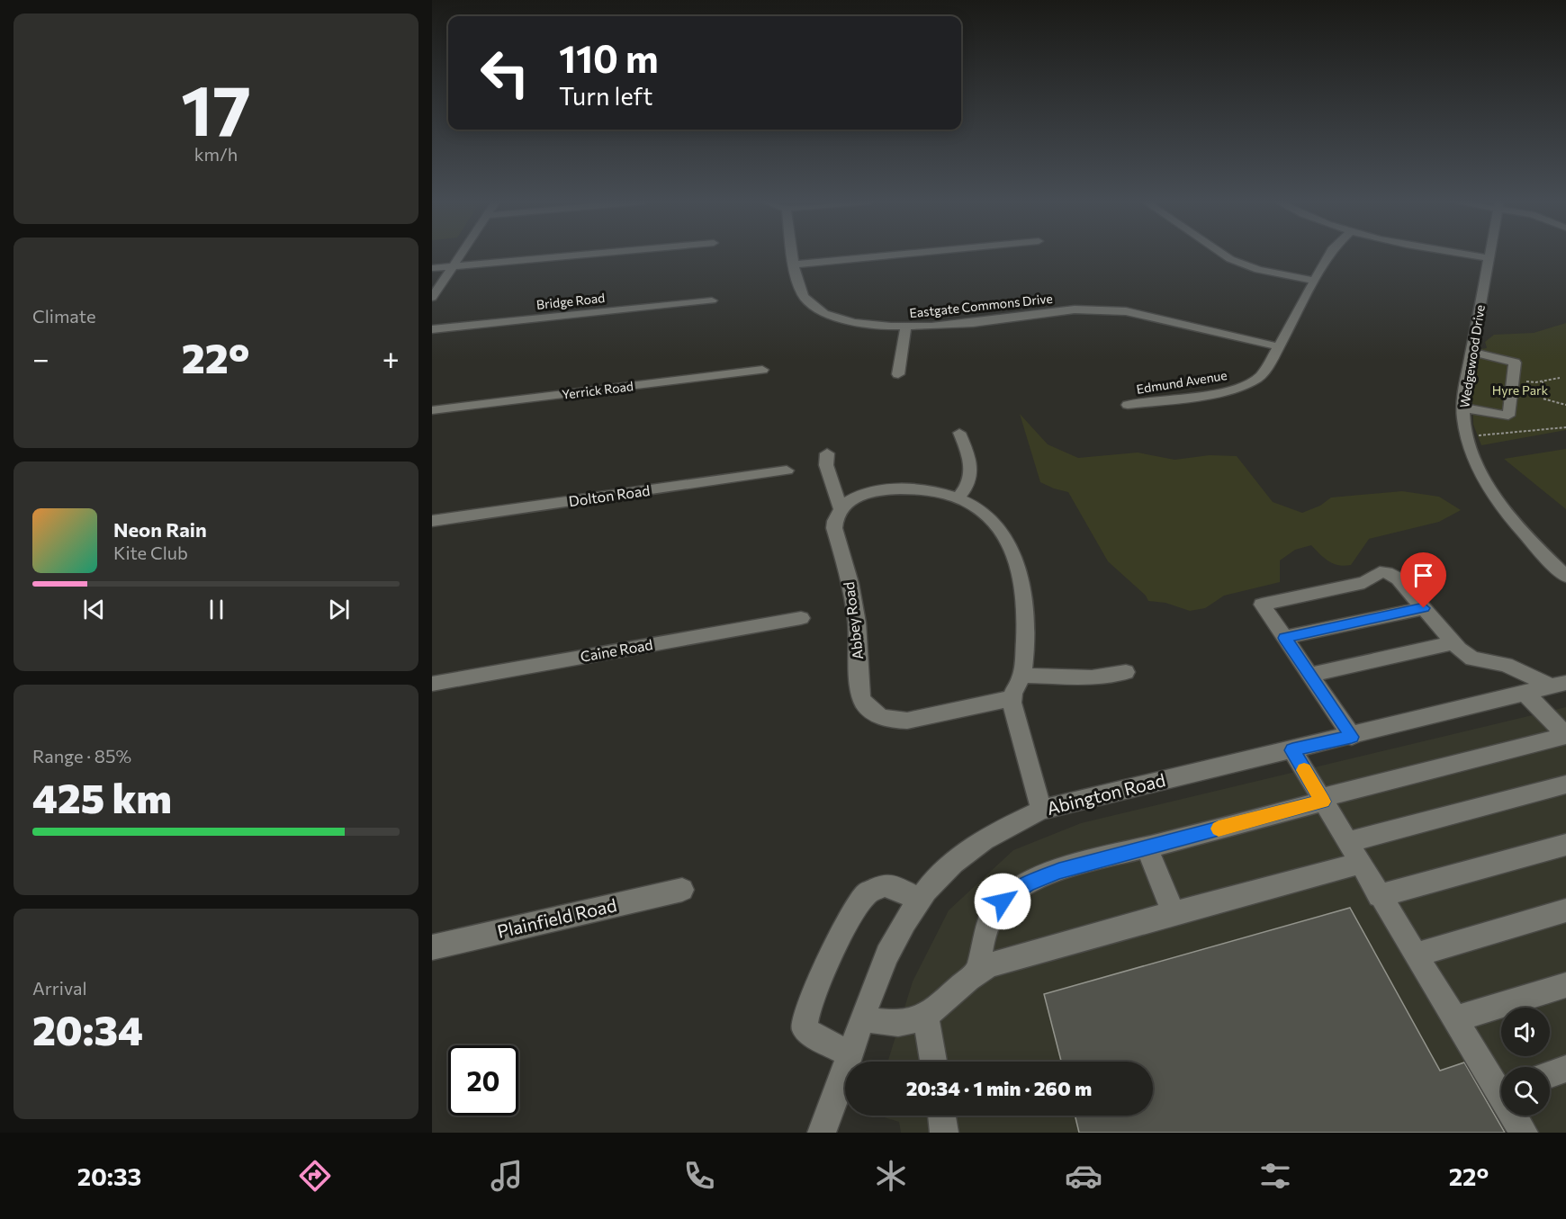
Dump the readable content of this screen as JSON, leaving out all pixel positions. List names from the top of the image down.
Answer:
{
  "streets": {
    "street": [
      "Bridge Road",
      "Eastgate Commons Drive",
      "Wedgewood Drive",
      "Edmund Avenue",
      "Yerrick Road",
      "Dolton Road",
      "Abbey Road",
      "Caine Road",
      "Abington Road",
      "Plainfield Road"
    ]
  },
  "crossings": [
    ["Eastgate Commons Drive", "Edmund Avenue"]
  ],
  "parks": ["Hyre Park"],
  "page": {
    "tile": [
      ["17", "km/h"],
      "Climate",
      ["Range · 85%", "425 km"],
      ["Arrival", "20:34"]
    ],
    "turn": ["110 m", "Turn left"],
    "heat": ["−", "22°", "+"],
    "song": ["Neon Rain", "Kite Club"],
    "limit": "20",
    "trip": "20:34 · 1 min · 260 m",
    "tabs": ["20:33", "22°"]
  }
}
